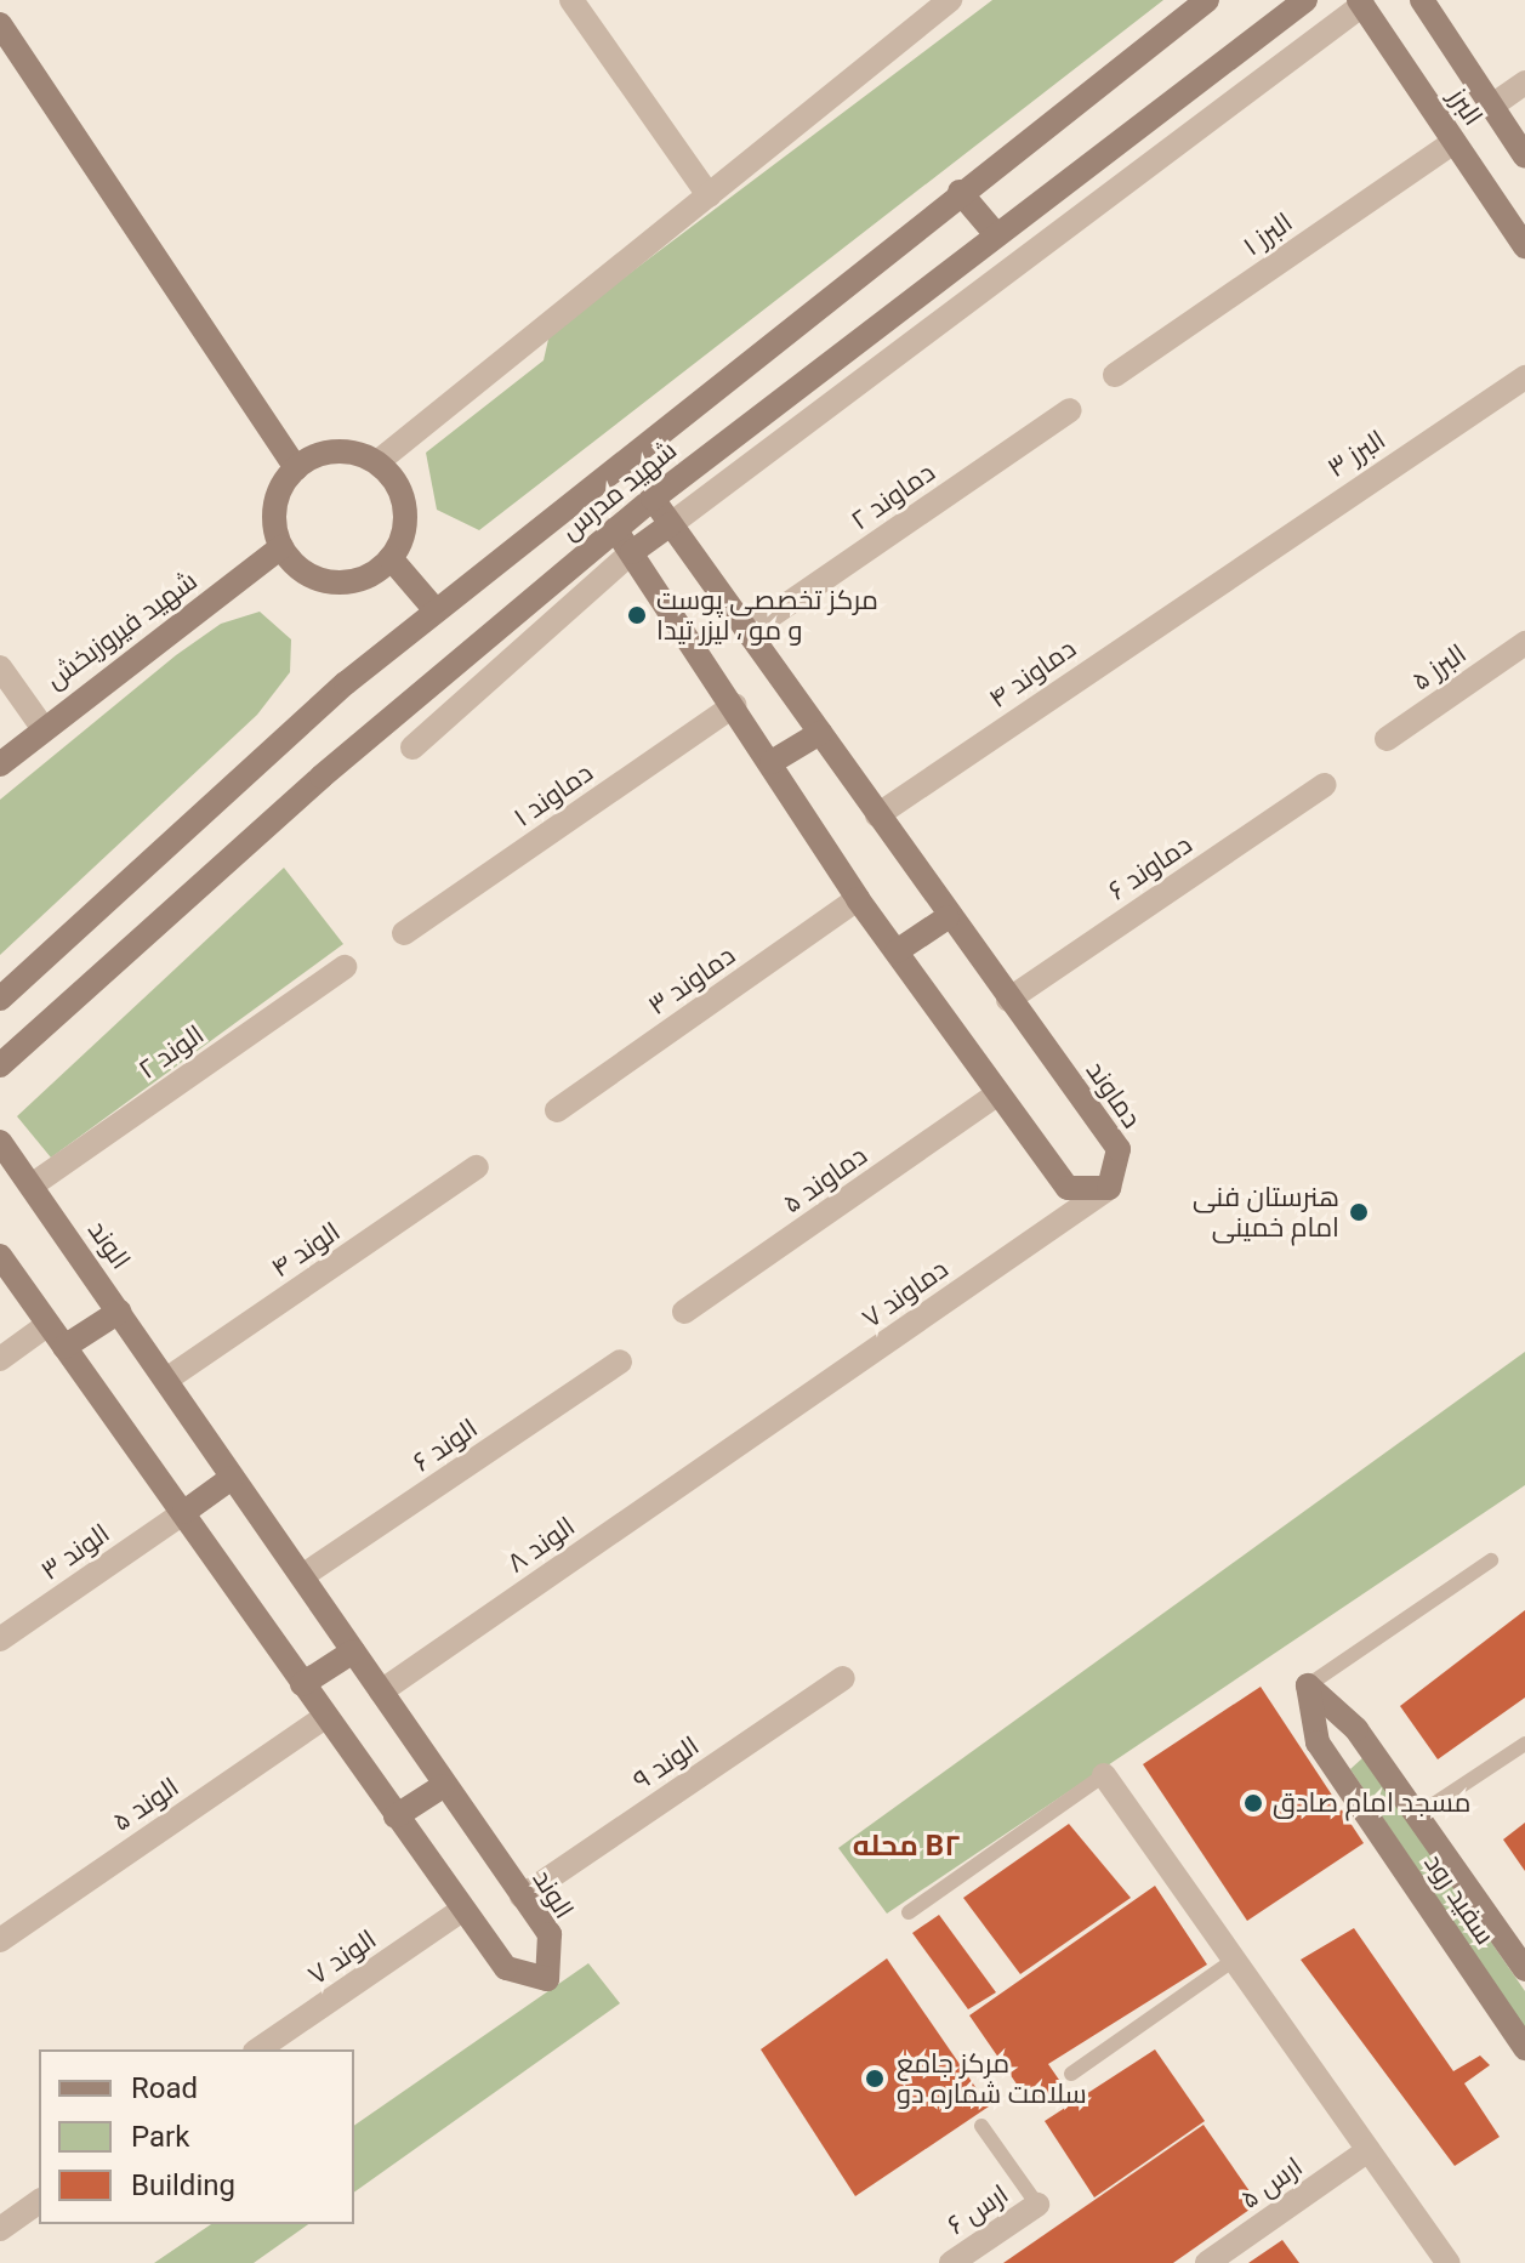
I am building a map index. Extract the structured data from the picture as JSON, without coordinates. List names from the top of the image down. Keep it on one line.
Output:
{"streets":{"street":["البرز","البرز ۱","البرز ۳","شهید مدرس","دماوند ۲","شهید فیروزبخش","البرز ۵","دماوند ۴","دماوند ۱","دماوند ۶","دماوند ۳","الوند ۲","دماوند","دماوند ۵","الوند","الوند ۴","دماوند ۷","الوند ۶","الوند ۸","الوند ۳","الوند ۹","الوند ۵","سفید رود","الوند ۷","ارس ۵","ارس ۶"]},"crossings":[["البرز","البرز ۱"],["البرز ۳","دماوند ۴"],["شهید مدرس","دماوند"],["دماوند ۲","دماوند"],["دماوند ۴","دماوند"],["دماوند ۶","دماوند"],["الوند ۲","الوند"],["دماوند","دماوند ۷"],["الوند","الوند ۴"],["الوند","الوند ۶"],["الوند","الوند ۸"],["الوند","الوند ۳"],["الوند","الوند ۹"],["الوند","الوند ۵"],["الوند","الوند ۷"],["دماوند ۷","الوند ۸"]],"districts":["محله B۲"],"places":["مرکز تخصصی پوست و مو ، لیزر تیدا","هنرستان فنی امام خمینی","مسجد امام صادق","مرکز جامع سلامت شماره دو"],"legend":["Road","Park","Building"]}
